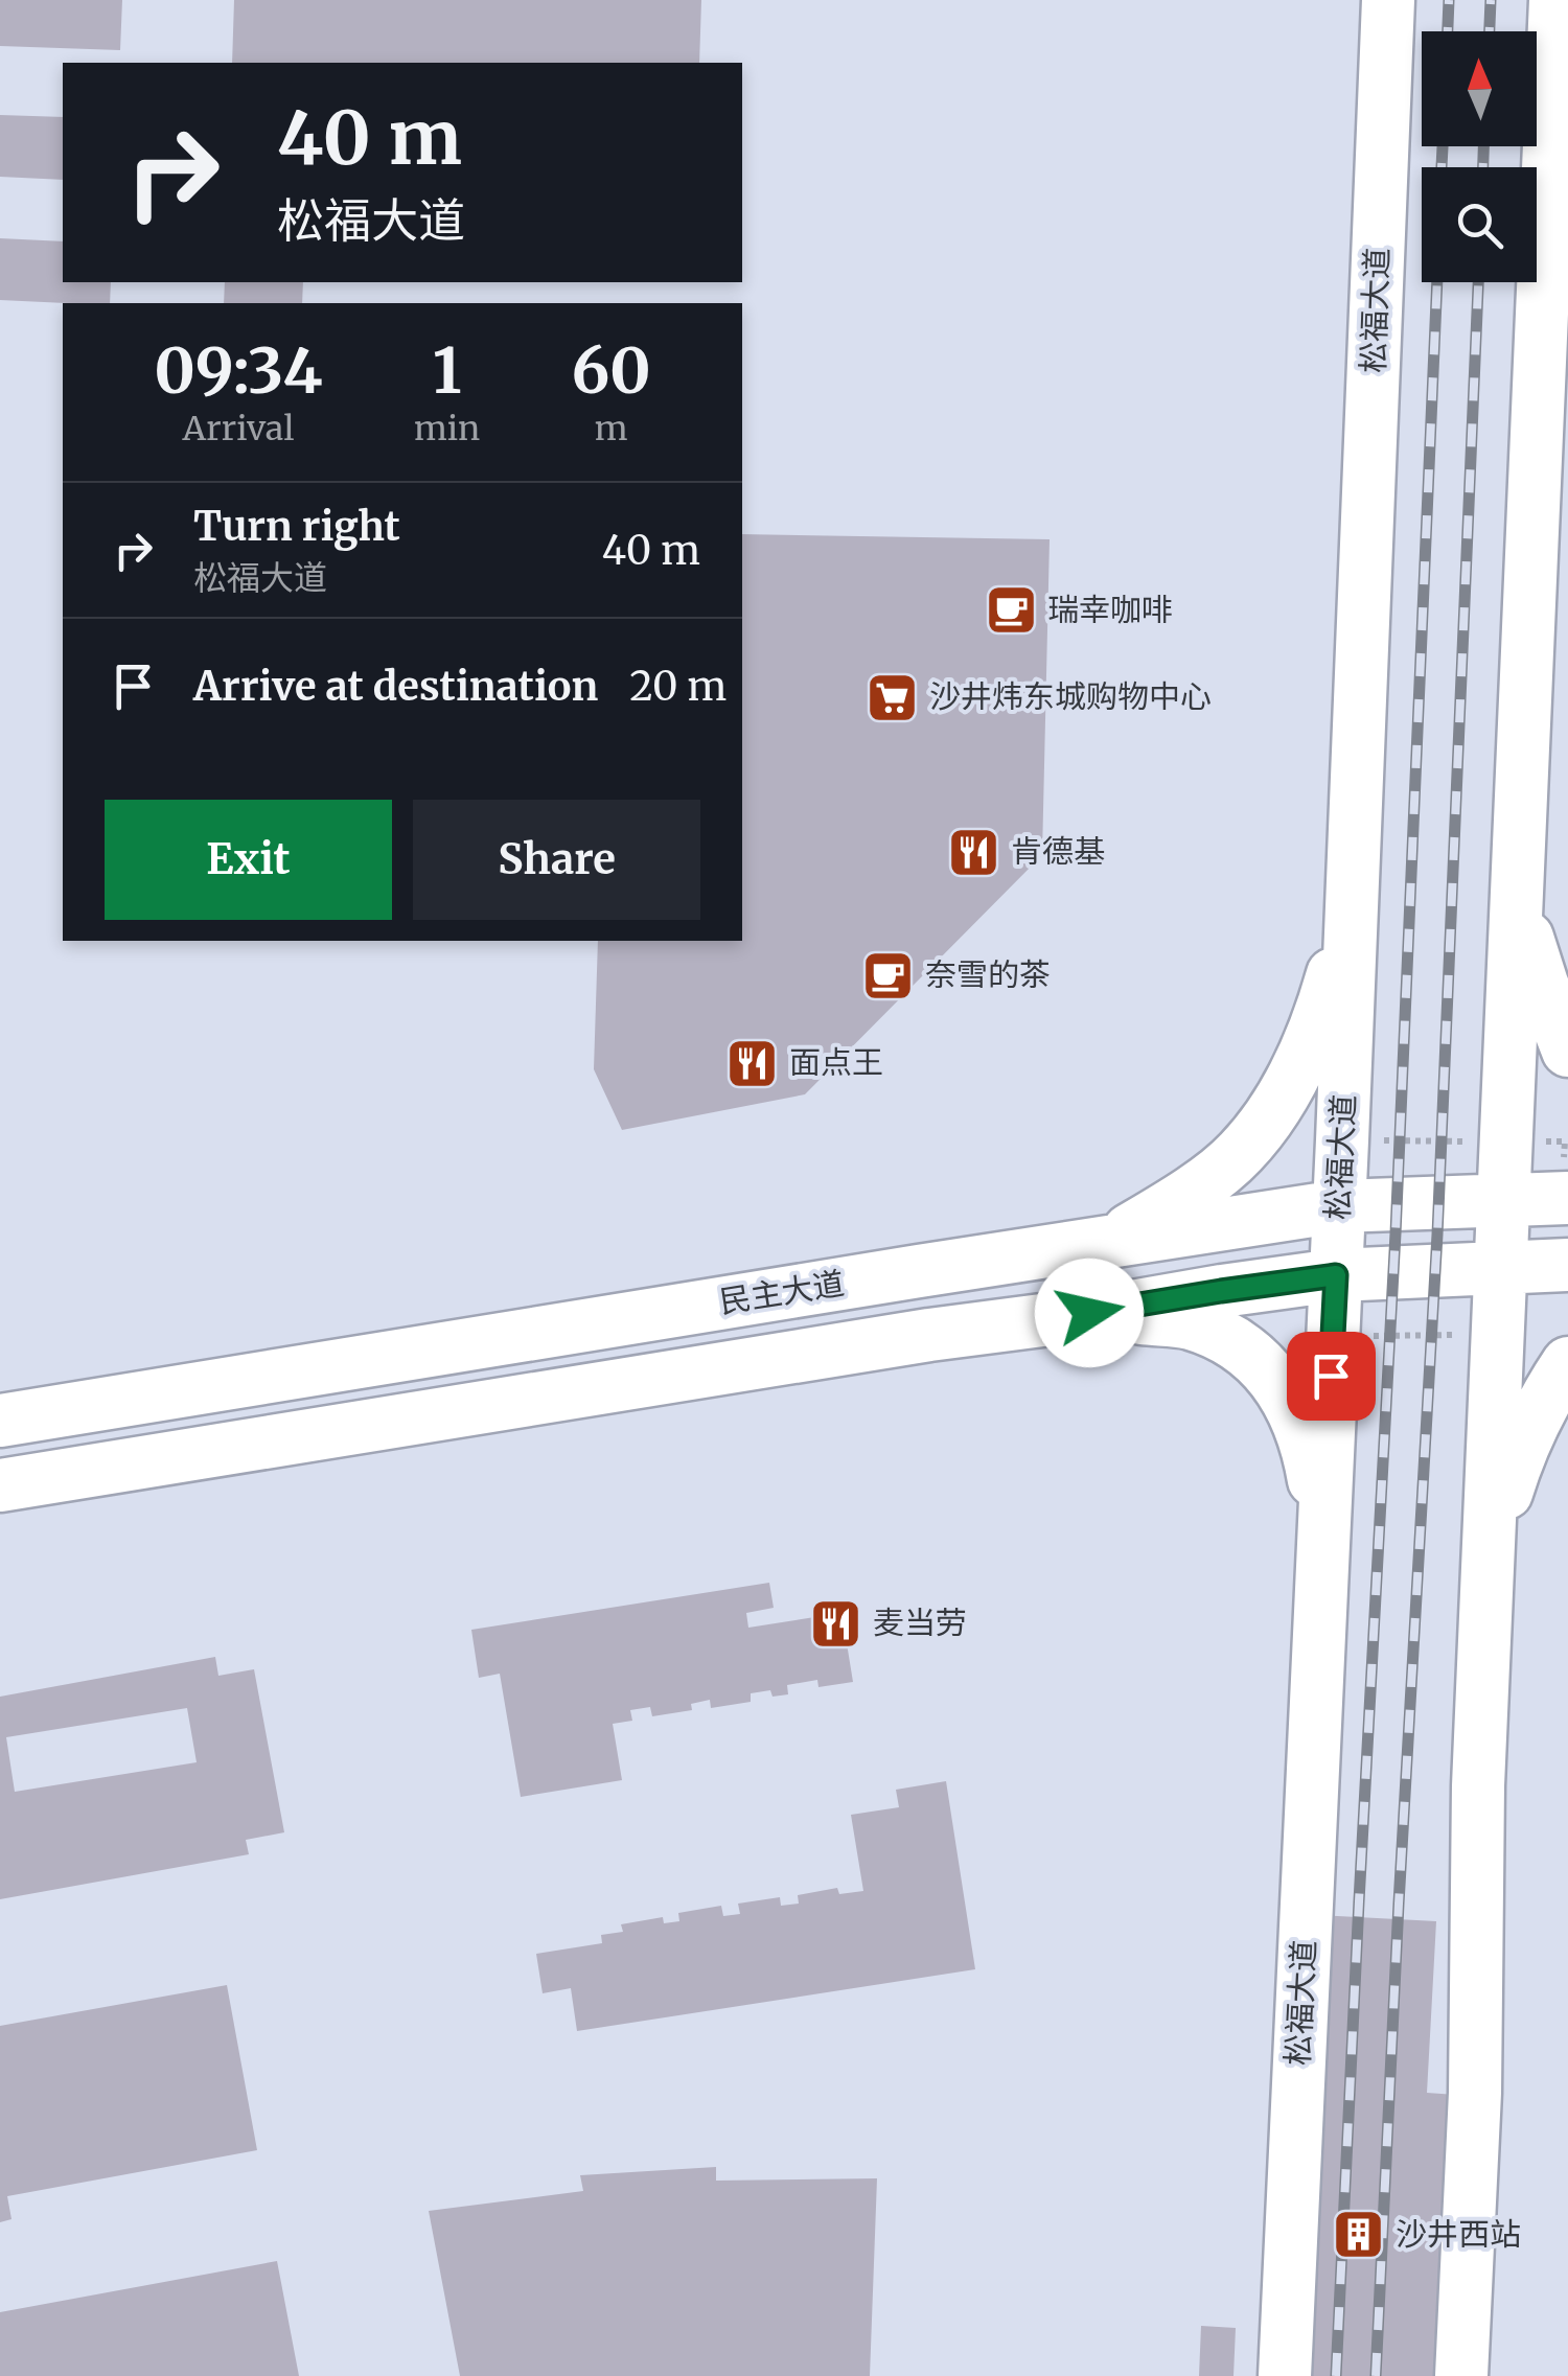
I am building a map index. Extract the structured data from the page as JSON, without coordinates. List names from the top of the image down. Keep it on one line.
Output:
{"streets":{"main road":["松福大道","民主大道"]},"crossings":[["松福大道","民主大道"]],"places":{"cafe":["瑞幸咖啡","奈雪的茶"],"supermarket":["沙井炜东城购物中心"],"restaurant":["肯德基","面点王","麦当劳"],"building":["沙井西站"]},"north":"top","page":{"turn":["40 m","松福大道"],"eta":["09:34","Arrival","1","min","60","m"],"list":[{"name":"Turn right","note":"松福大道","value":"40 m"},{"name":"Arrive at destination","value":"20 m"}],"buttons":["Exit","Share"]}}
